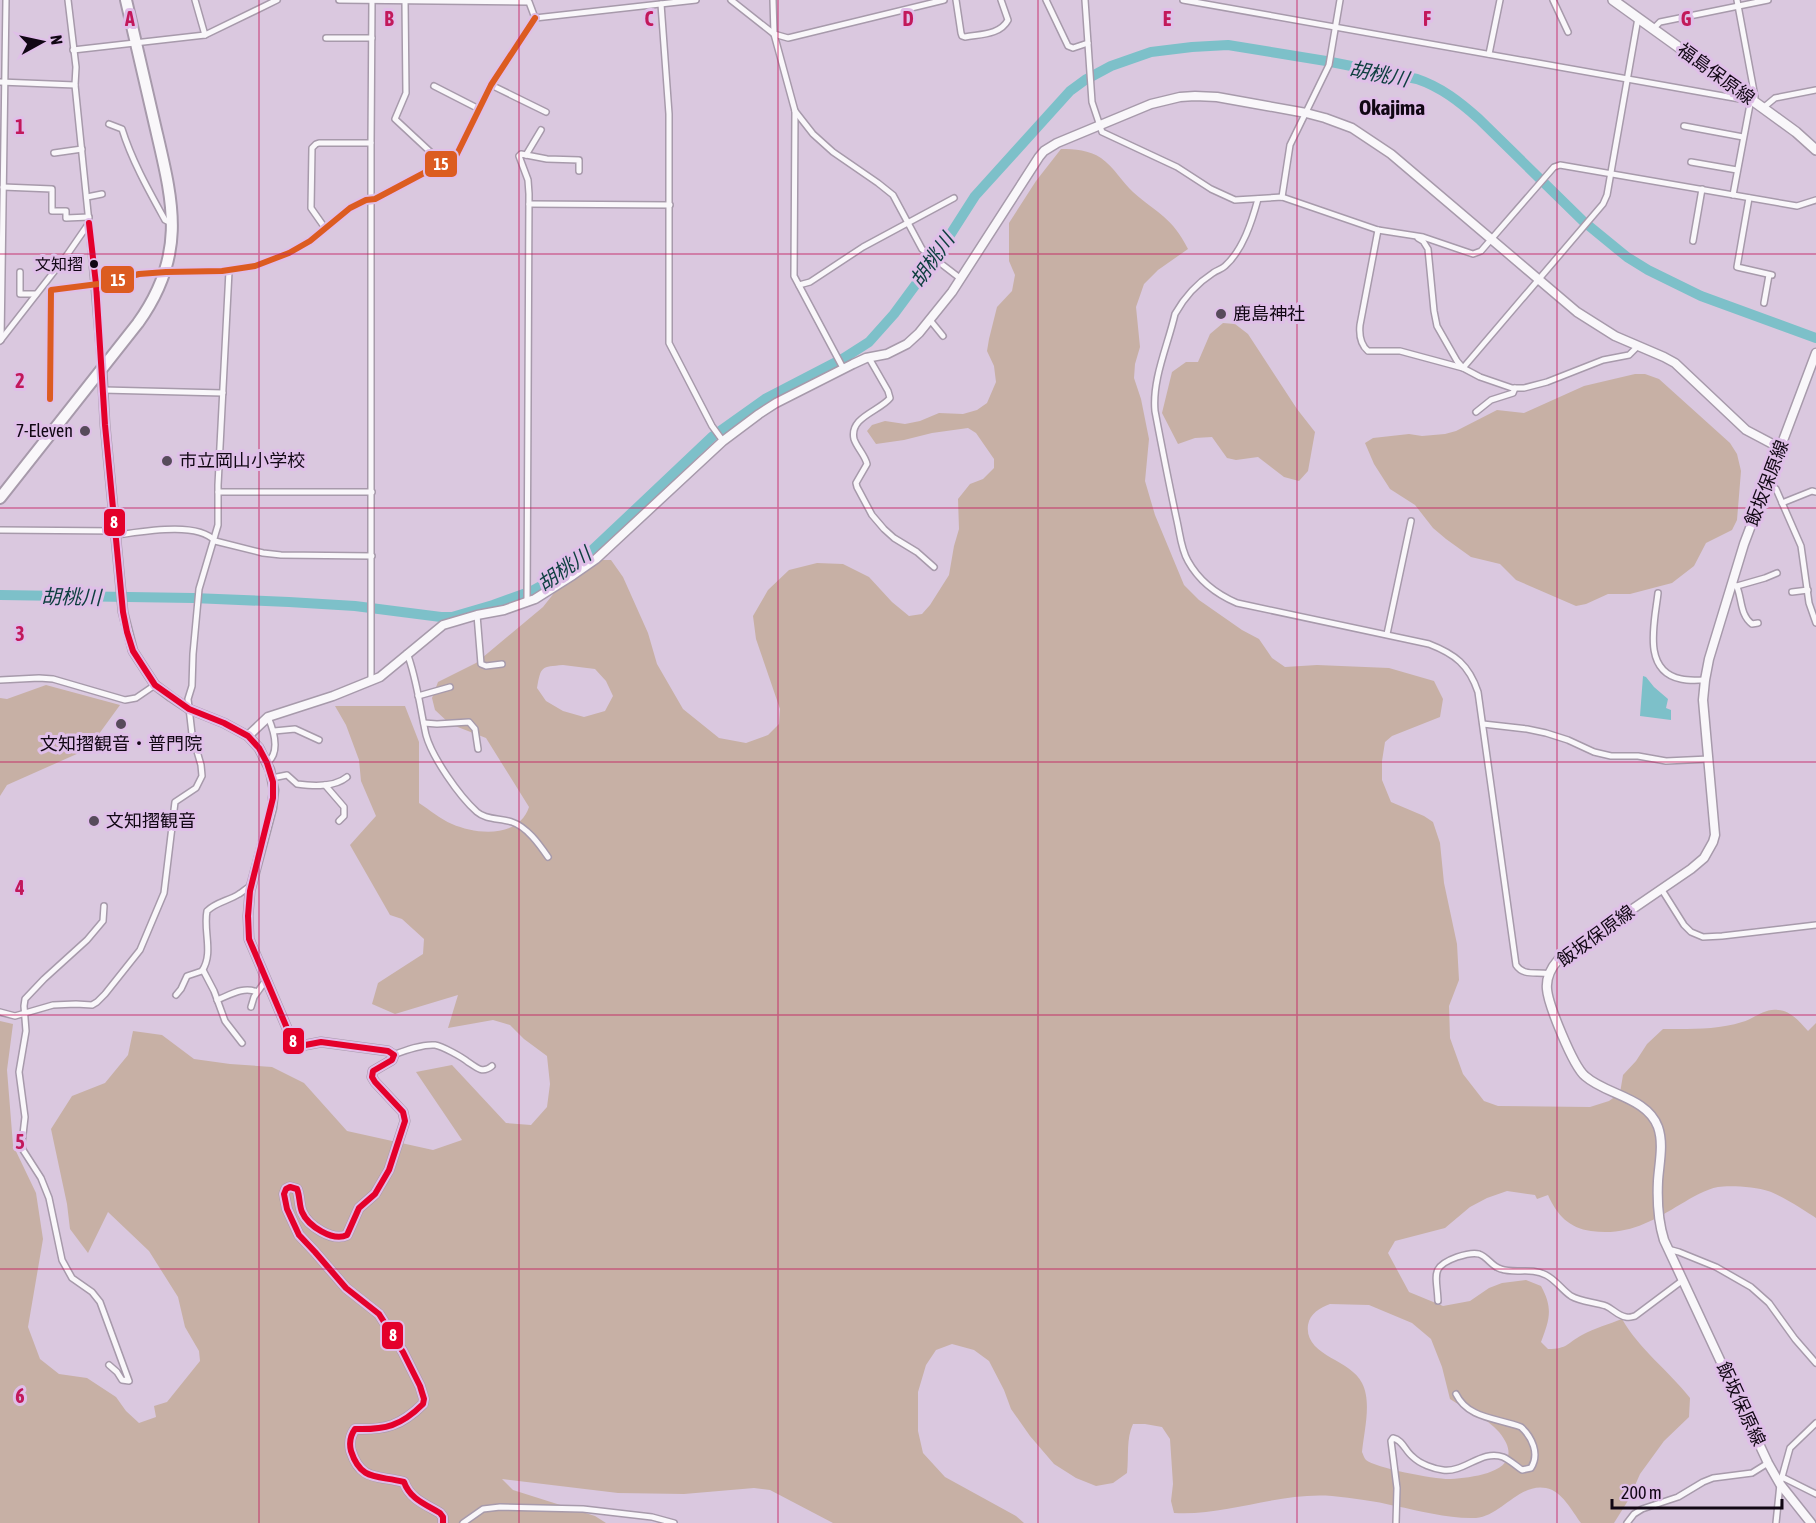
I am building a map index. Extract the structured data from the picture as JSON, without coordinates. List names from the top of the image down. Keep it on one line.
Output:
{"streets":{"main road":["福島保原線","飯坂保原線"]},"districts":["Okajima"],"water":["胡桃川"],"places":["文知摺","鹿島神社","7-Eleven","市立岡山小学校","文知摺観音・普門院","文知摺観音"],"lines":["transit line 15","transit line 8"],"scale_bar":"200 m","north":"right","grid":{"columns":["A","B","C","D","E","F","G"],"rows":["1","2","3","4","5","6"]}}
